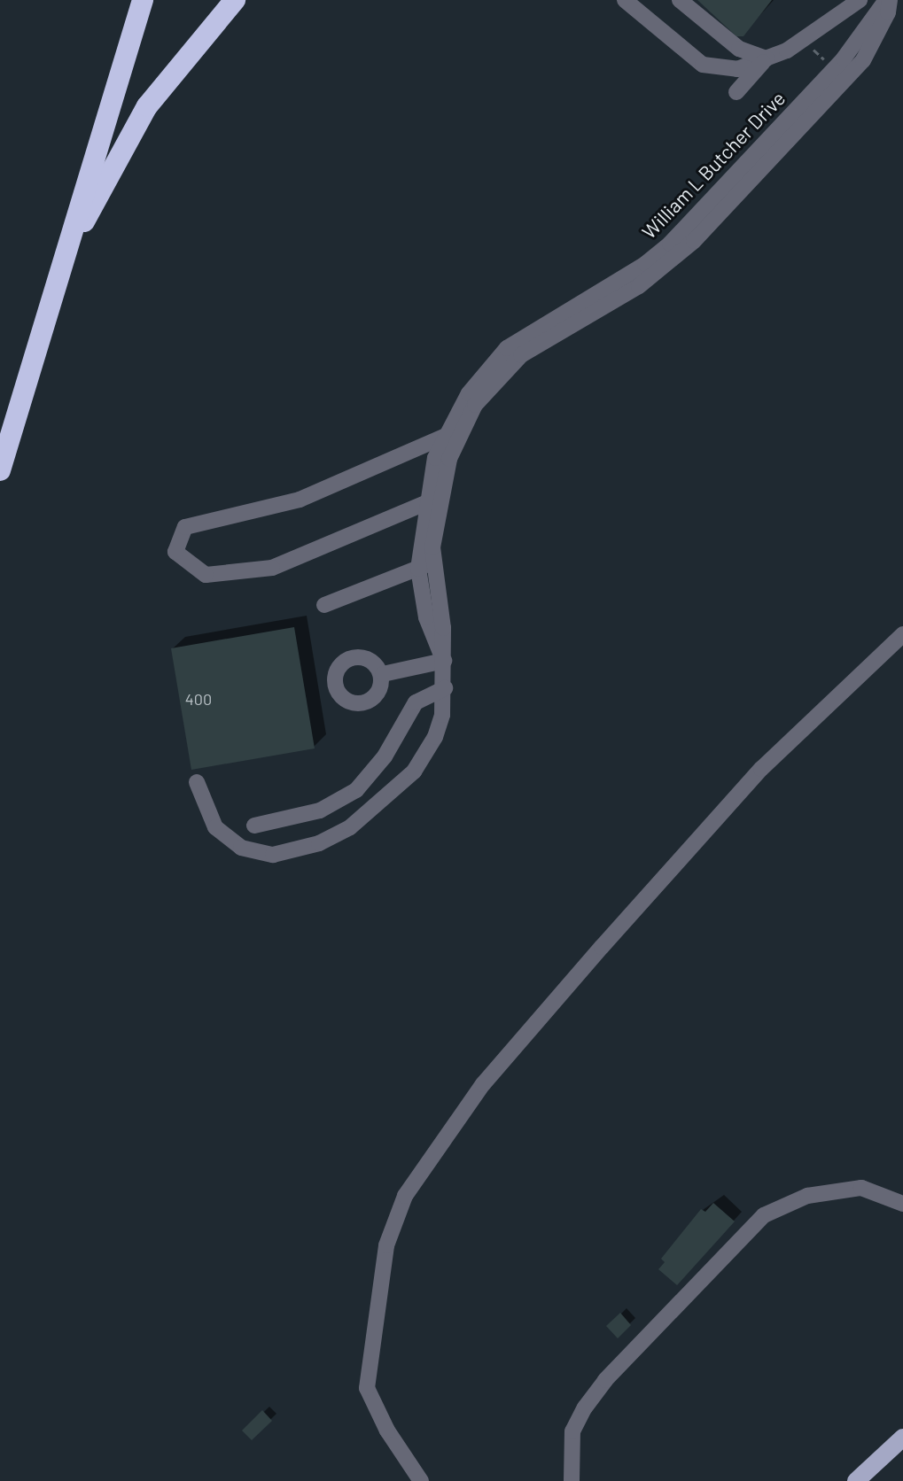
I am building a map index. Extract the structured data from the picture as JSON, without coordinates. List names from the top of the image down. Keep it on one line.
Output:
{"streets":{"street":["William L Butcher Drive"]},"house_numbers":["400"]}
